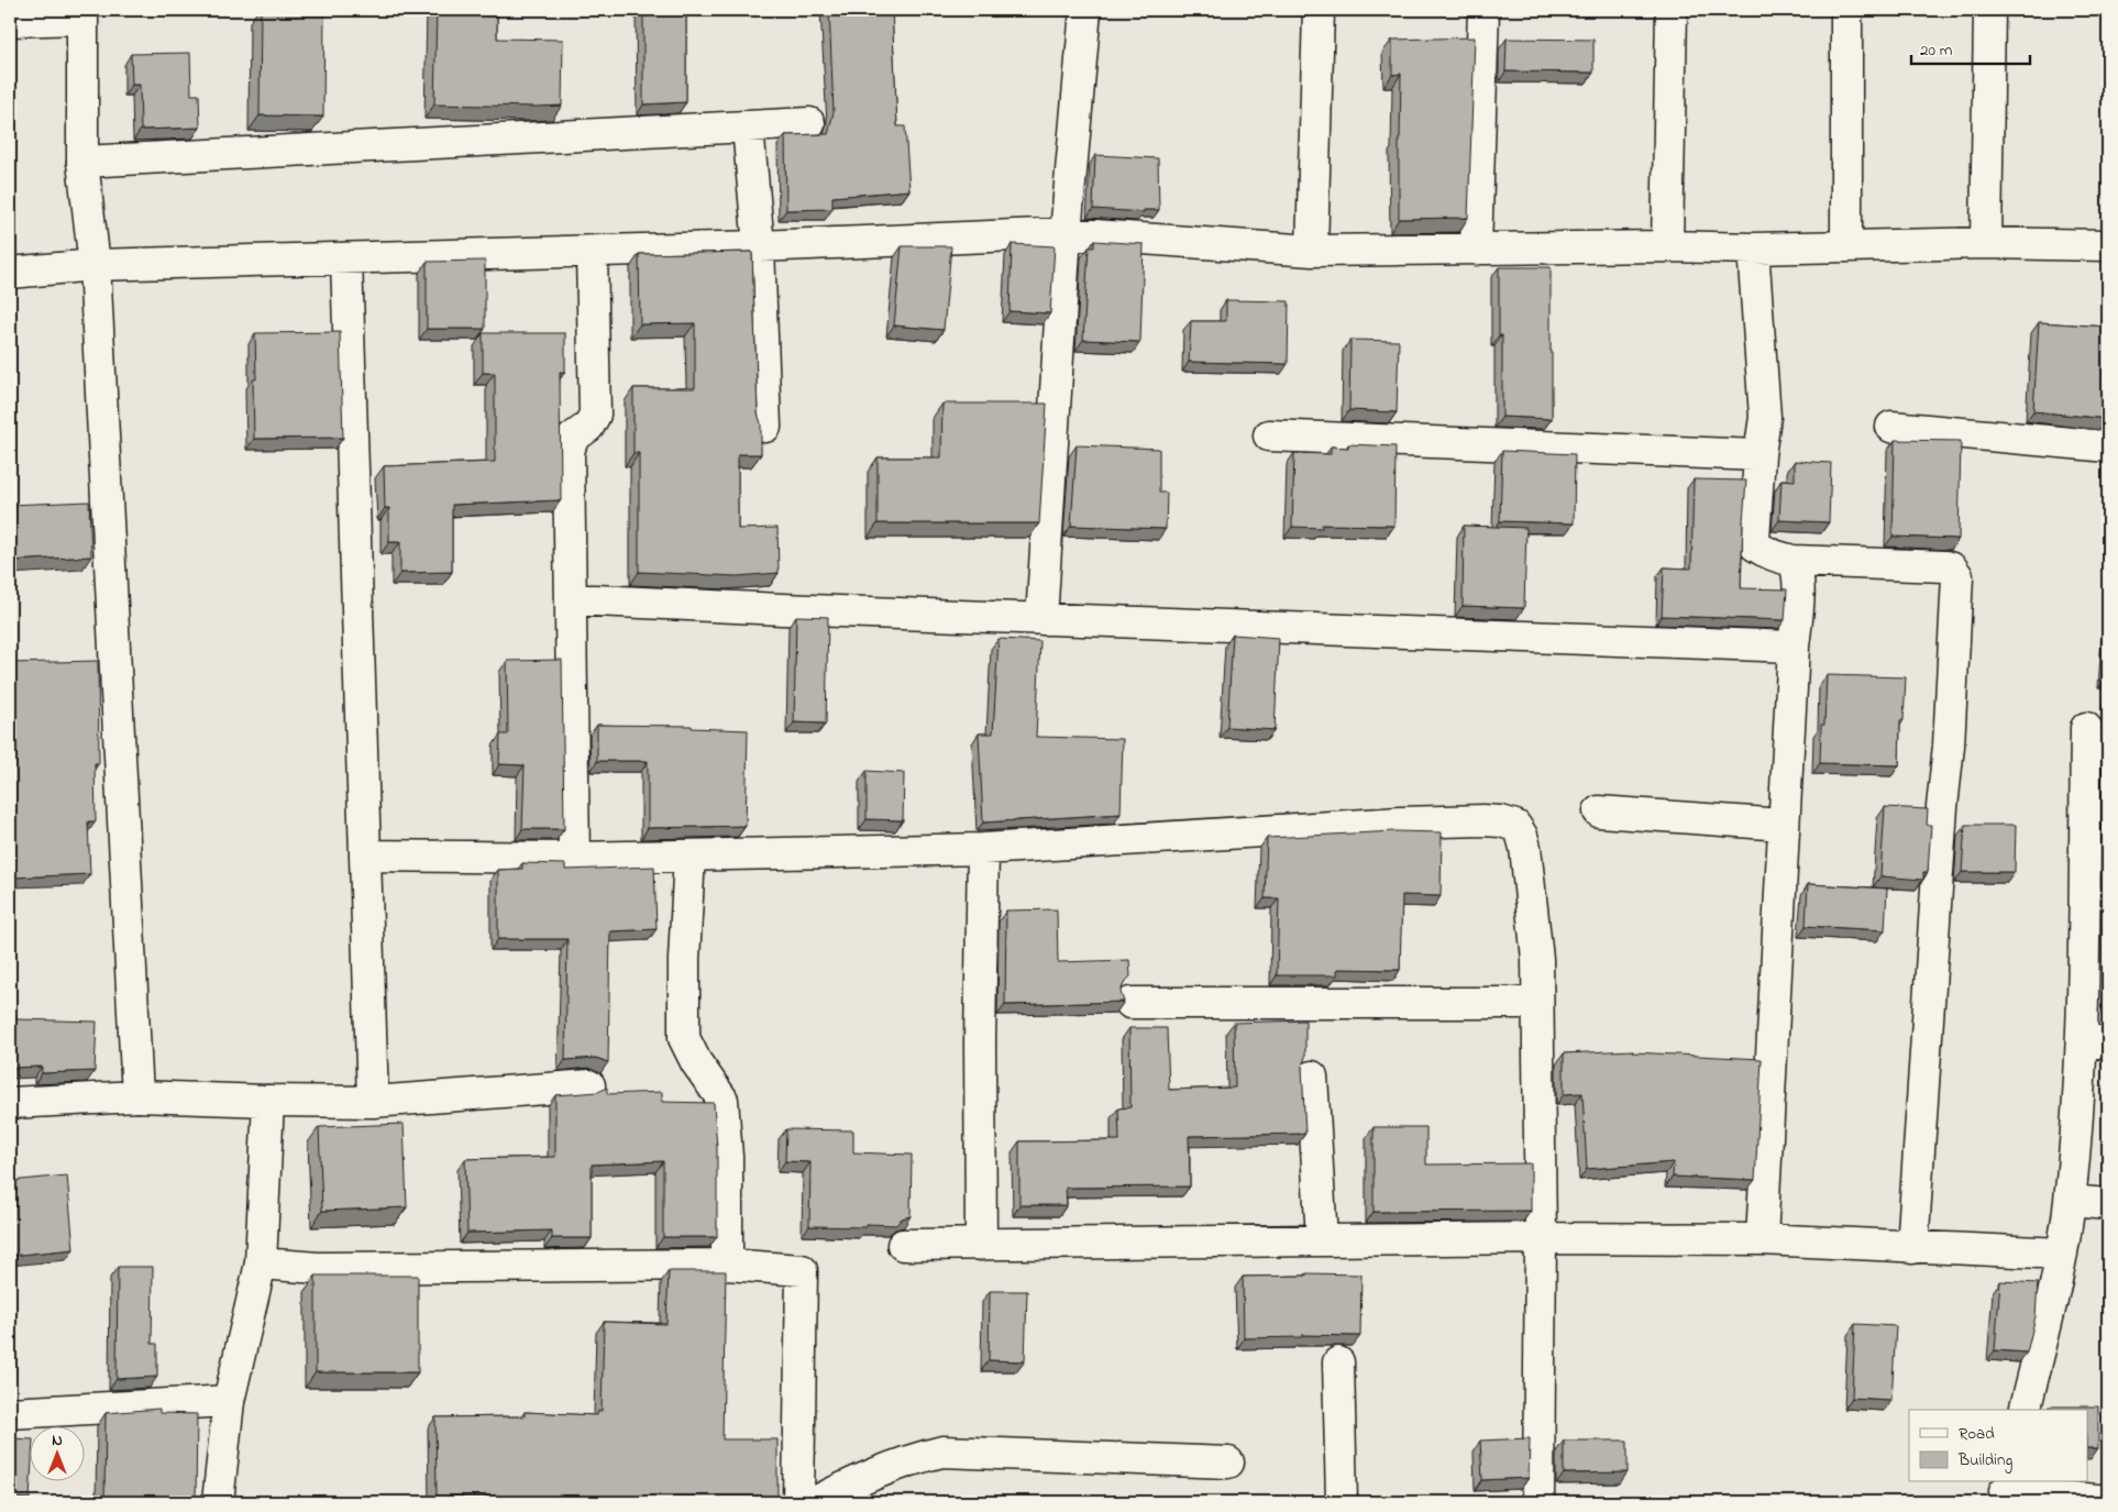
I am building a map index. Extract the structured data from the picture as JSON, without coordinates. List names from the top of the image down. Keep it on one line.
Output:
{"legend":["Road","Building"],"scale_bar":"20 m","north":"top"}
